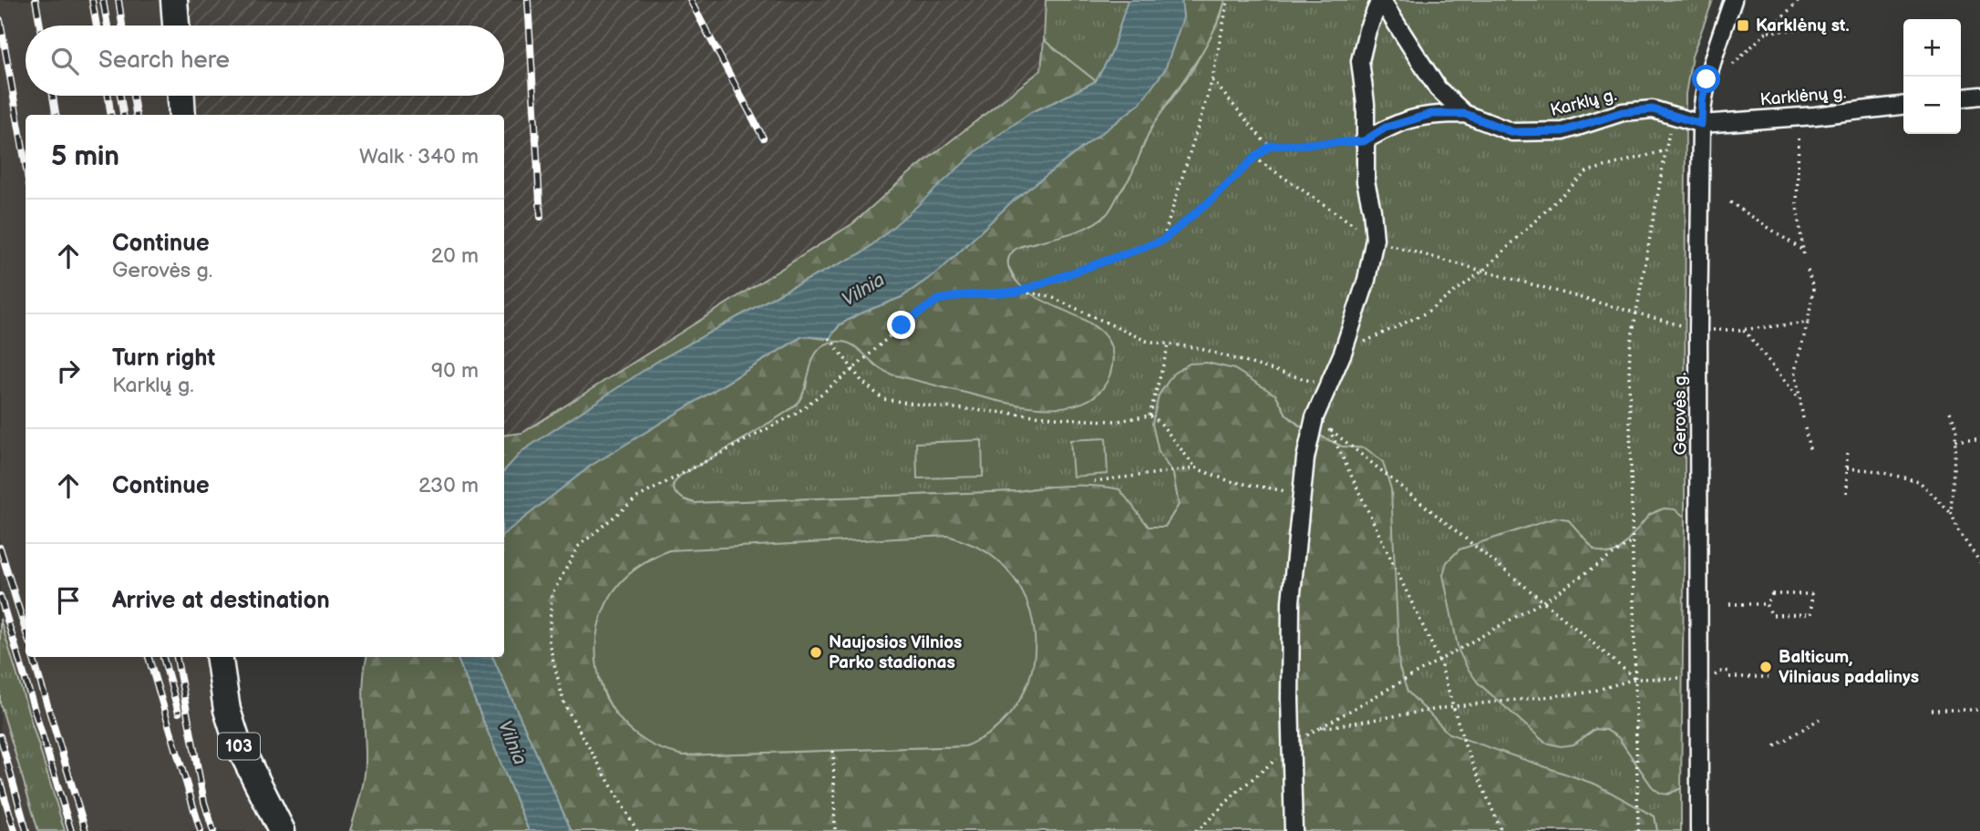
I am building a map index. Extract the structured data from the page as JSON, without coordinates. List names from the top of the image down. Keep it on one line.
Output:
{"streets":{"main road":["103"],"street":["Karklėnų g.","Karklų g.","Gerovės g."]},"crossings":[["Karklėnų g.","Karklų g."],["Karklėnų g.","Gerovės g."],["Karklų g.","Gerovės g."]],"water":["Vilnia"],"places":{"transit":["Karklėnų st."],"other":["Naujosios Vilnios Parko stadionas","Balticum, Vilniaus padalinys"]},"page":{"map_buttons":["+","−"],"search":"Search here","heading":["5 min","Walk · 340 m"],"list":[["Continue","Gerovės g.","20 m"],["Turn right","Karklų g.","90 m"],["Continue","230 m"],"Arrive at destination"]}}
